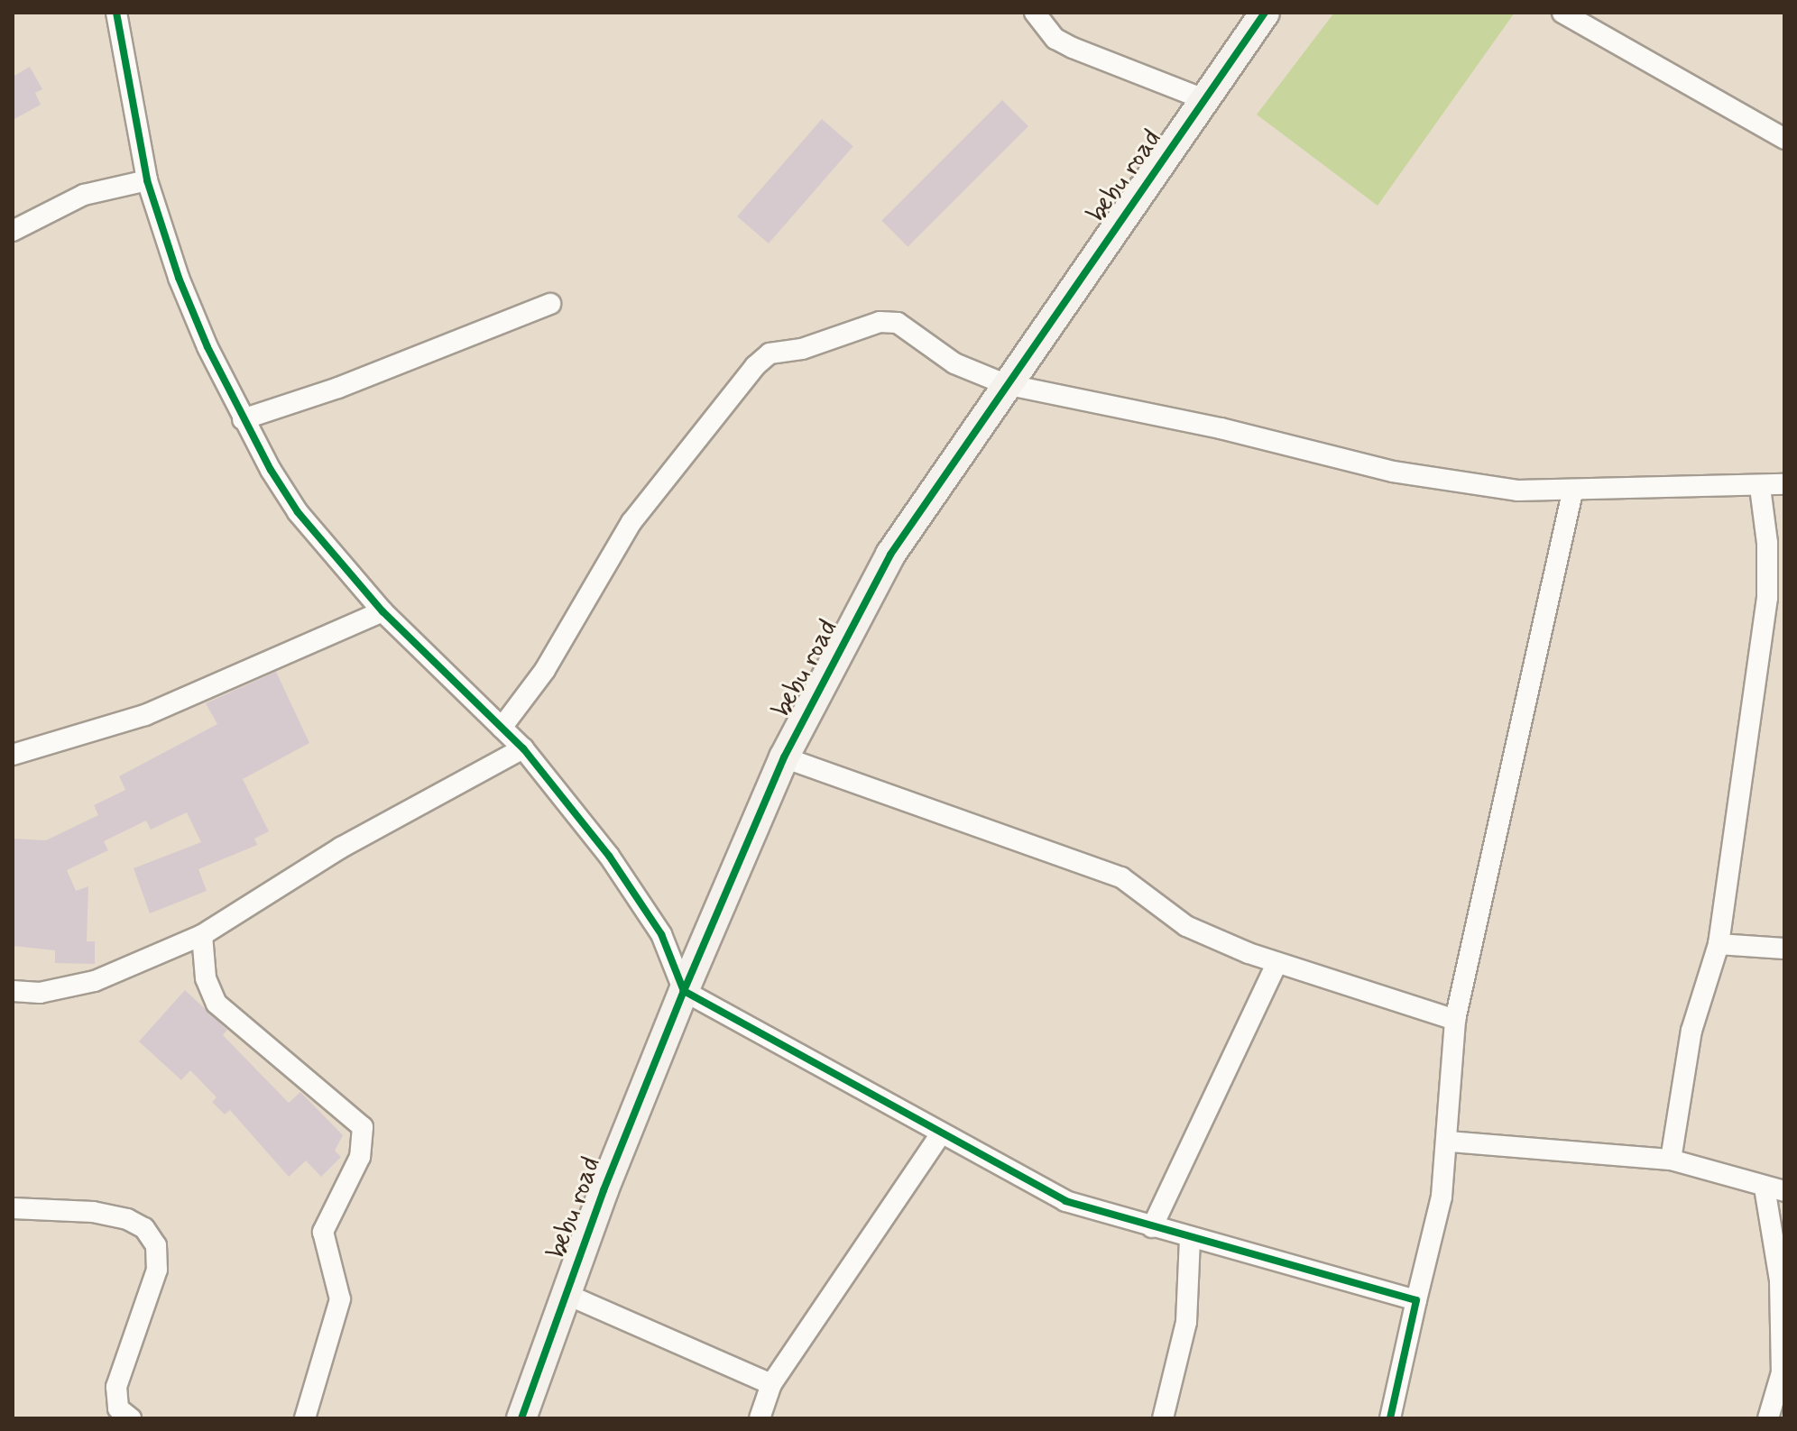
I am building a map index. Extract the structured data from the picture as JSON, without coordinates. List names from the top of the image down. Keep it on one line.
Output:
{"streets":{"street":["bebu road"]}}
